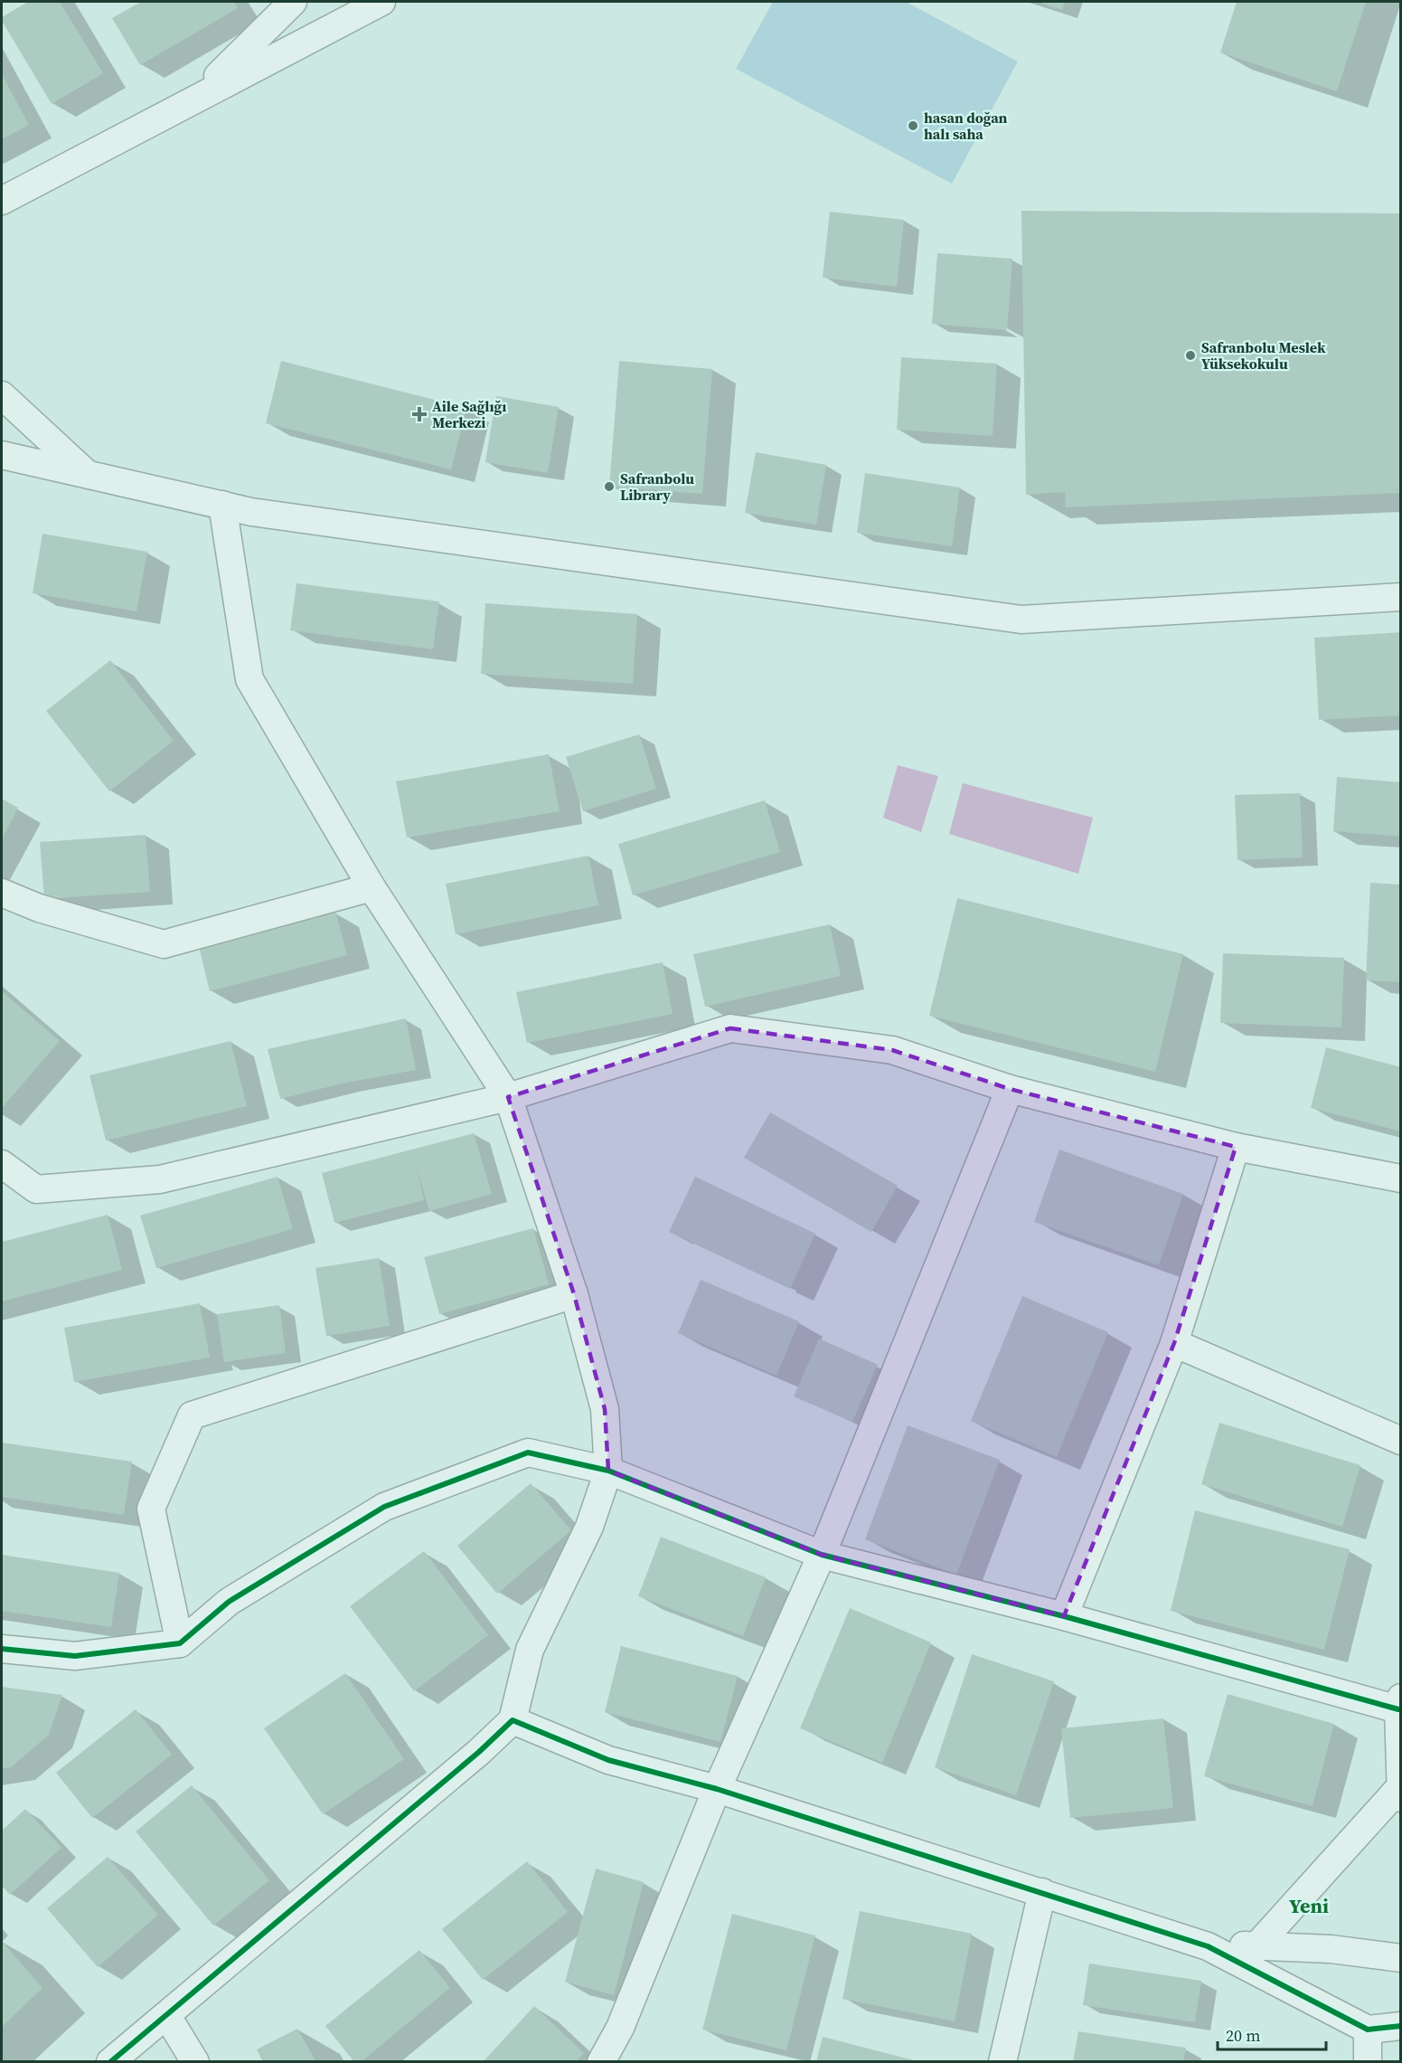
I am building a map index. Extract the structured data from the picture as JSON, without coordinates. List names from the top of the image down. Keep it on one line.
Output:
{"districts":["Yeni"],"places":{"other":["hasan doğan halı saha","Safranbolu Meslek Yüksekokulu","Safranbolu Library"],"health":["Aile Sağlığı Merkezi"]},"scale_bar":"20 m"}
